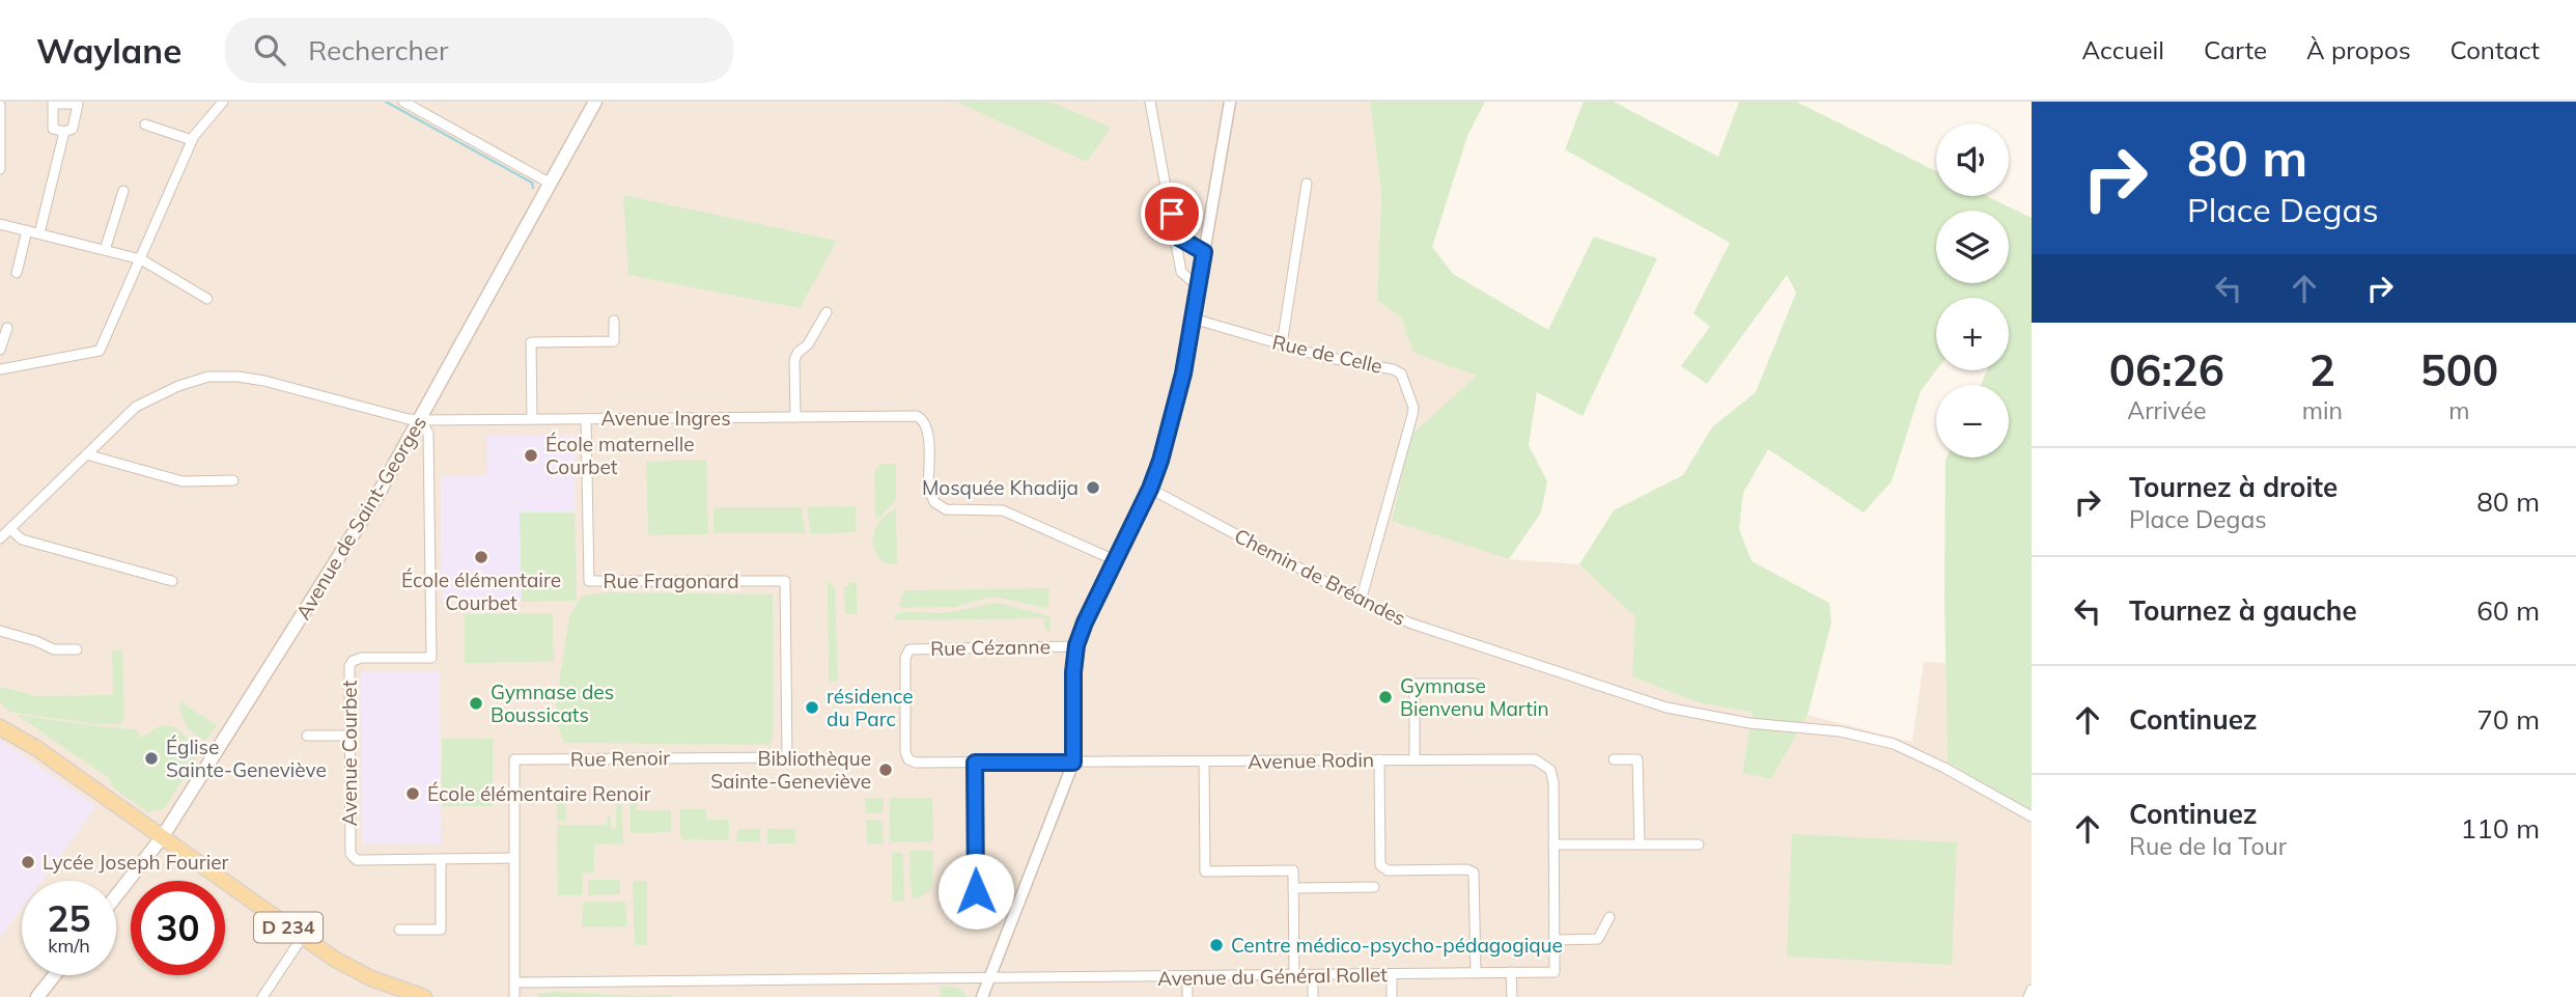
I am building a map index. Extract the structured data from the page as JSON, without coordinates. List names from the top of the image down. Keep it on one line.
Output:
{"streets":{"main road":["Avenue de Saint-Georges","D 234"],"street":["Rue de Celle","Avenue Ingres","Chemin de Bréandes","Rue Fragonard","Rue Cézanne","Avenue Courbet","Rue Renoir","Avenue Rodin","Avenue du Général Rollet"]},"crossings":[["Rue de Celle","Chemin de Bréandes"],["Avenue Ingres","Avenue de Saint-Georges"],["Avenue Ingres","Rue Fragonard"],["Avenue Ingres","Avenue Courbet"],["Avenue de Saint-Georges","Avenue Courbet"],["Avenue de Saint-Georges","D 234"],["Rue Fragonard","Rue Renoir"],["Rue Cézanne","Avenue Rodin"],["Avenue Courbet","Rue Renoir"],["Rue Renoir","Avenue du Général Rollet"]],"places":["École maternelle Courbet","Mosquée Khadija","École élémentaire Courbet","Gymnase Bienvenu Martin","Gymnase des Boussicats","résidence du Parc","Église Sainte-Geneviève","Bibliothèque Sainte-Geneviève","École élémentaire Renoir","Lycée Joseph Fourier","Centre médico-psycho-pédagogique"],"page":{"header":"Waylane","search":"Rechercher","nav":["Accueil","Carte","À propos","Contact"],"turn":["80 m","Place Degas"],"map_buttons":["+","−"],"eta":["06:26","Arrivée","2","min","500","m"],"list":[{"name":"Tournez à droite","note":"Place Degas","value":"80 m"},{"name":"Tournez à gauche","value":"60 m"},{"name":"Continuez","value":"70 m"},{"name":"Continuez","note":"Rue de la Tour","value":"110 m"}],"speed":"25 km/h","limit":"30"}}
